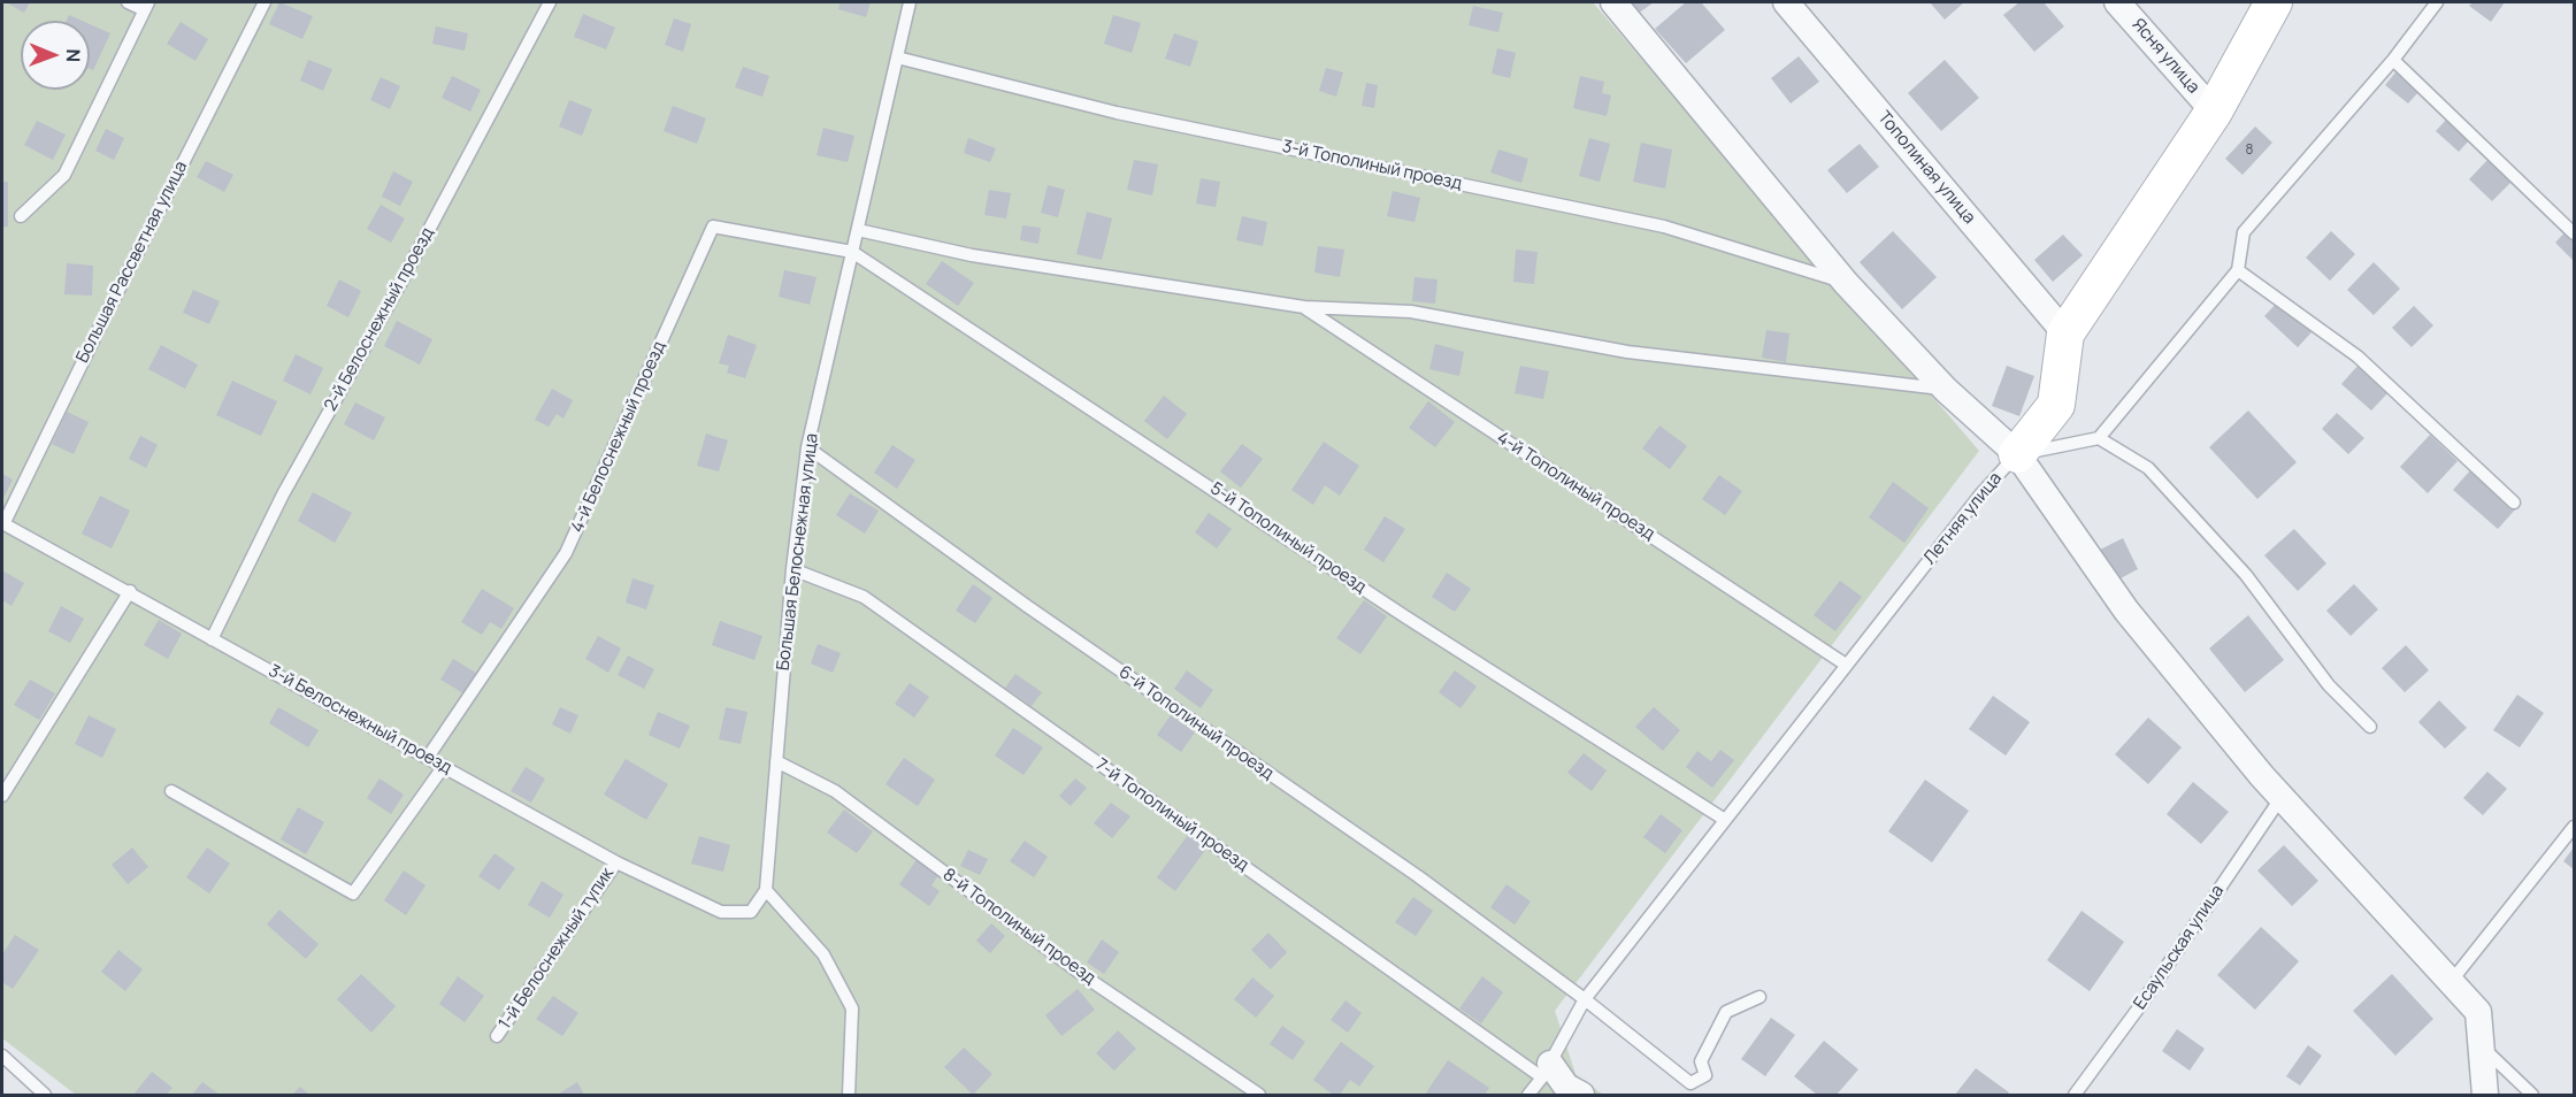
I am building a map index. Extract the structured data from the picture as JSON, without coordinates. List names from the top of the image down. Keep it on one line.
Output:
{"streets":{"street":["Ясня улица","Тополиная улица","Летняя улица"],"lane":["3-й Тополиный проезд","Большая Рассветная улица","2-й Белоснежный проезд","4-й Белоснежный проезд","4-й Тополиный проезд","5-й Тополиный проезд","Большая Белоснежная улица","3-й Белоснежный проезд","6-й Тополиный проезд","7-й Тополиный проезд","8-й Тополиный проезд","Есаульская улица","1-й Белоснежный тупик"]},"crossings":[["Ясня улица","Летняя улица"],["3-й Тополиный проезд","Большая Белоснежная улица"],["Тополиная улица","Летняя улица"],["Большая Рассветная улица","3-й Белоснежный проезд"],["2-й Белоснежный проезд","3-й Белоснежный проезд"],["4-й Белоснежный проезд","5-й Тополиный проезд"],["4-й Белоснежный проезд","Большая Белоснежная улица"],["4-й Белоснежный проезд","3-й Белоснежный проезд"],["4-й Тополиный проезд","Летняя улица"],["Летняя улица","5-й Тополиный проезд"],["Летняя улица","6-й Тополиный проезд"],["Летняя улица","7-й Тополиный проезд"],["5-й Тополиный проезд","Большая Белоснежная улица"],["Большая Белоснежная улица","3-й Белоснежный проезд"],["Большая Белоснежная улица","6-й Тополиный проезд"],["Большая Белоснежная улица","7-й Тополиный проезд"],["Большая Белоснежная улица","8-й Тополиный проезд"],["3-й Белоснежный проезд","1-й Белоснежный тупик"]],"house_numbers":["8"],"north":"right"}
